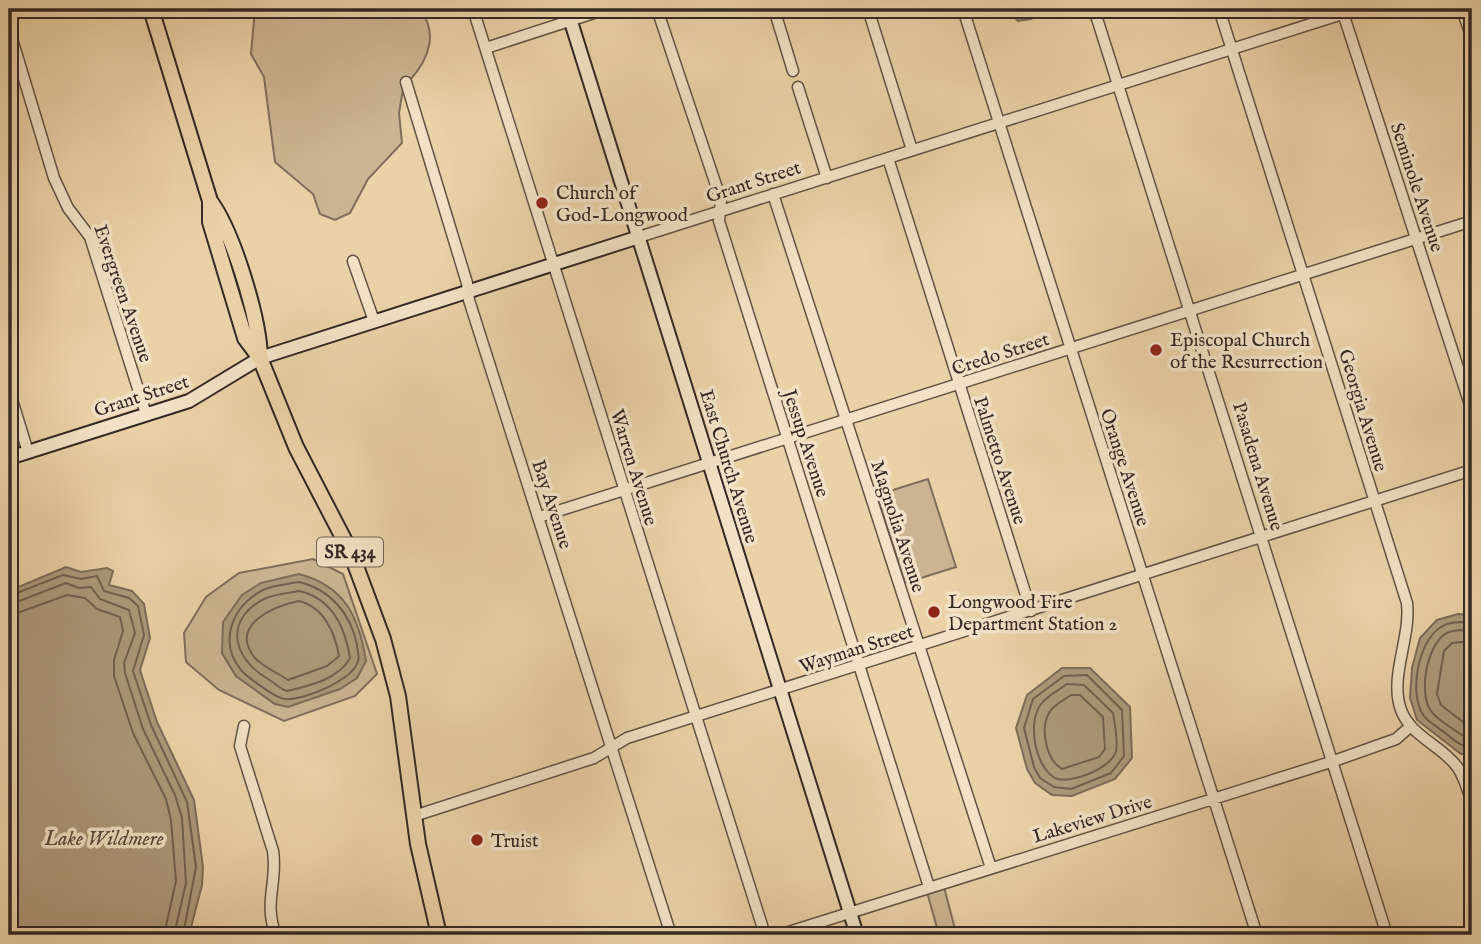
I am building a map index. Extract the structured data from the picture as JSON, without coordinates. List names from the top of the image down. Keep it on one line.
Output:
{"streets":{"main road":["SR 434"],"street":["Grant Street","Seminole Avenue","Evergreen Avenue","Credo Street","Georgia Avenue","Jessup Avenue","Palmetto Avenue","East Church Avenue","Pasadena Avenue","Warren Avenue","Orange Avenue","Bay Avenue","Magnolia Avenue","Wayman Street","Lakeview Drive"]},"crossings":[["Grant Street","Seminole Avenue"],["Grant Street","Evergreen Avenue"],["Grant Street","Georgia Avenue"],["Grant Street","Jessup Avenue"],["Grant Street","Palmetto Avenue"],["Grant Street","East Church Avenue"],["Grant Street","Pasadena Avenue"],["Grant Street","Warren Avenue"],["Grant Street","Orange Avenue"],["Grant Street","Bay Avenue"],["Grant Street","Magnolia Avenue"],["Grant Street","SR 434"],["Seminole Avenue","Credo Street"],["Credo Street","Georgia Avenue"],["Credo Street","Jessup Avenue"],["Credo Street","Palmetto Avenue"],["Credo Street","East Church Avenue"],["Credo Street","Pasadena Avenue"],["Credo Street","Warren Avenue"],["Credo Street","Orange Avenue"],["Credo Street","Bay Avenue"],["Credo Street","Magnolia Avenue"],["Georgia Avenue","Wayman Street"],["Georgia Avenue","Lakeview Drive"],["Jessup Avenue","Wayman Street"],["Jessup Avenue","Lakeview Drive"],["Palmetto Avenue","Wayman Street"],["East Church Avenue","Wayman Street"],["East Church Avenue","Lakeview Drive"],["Pasadena Avenue","Wayman Street"],["Pasadena Avenue","Lakeview Drive"],["Warren Avenue","Wayman Street"],["Orange Avenue","Wayman Street"],["Orange Avenue","Lakeview Drive"],["Bay Avenue","Wayman Street"],["Magnolia Avenue","Wayman Street"],["Magnolia Avenue","Lakeview Drive"],["SR 434","Wayman Street"]],"water":["Lake Wildmere"],"places":["Church of God-Longwood","Episcopal Church of the Resurrection","Longwood Fire Department Station 2","Truist"]}
